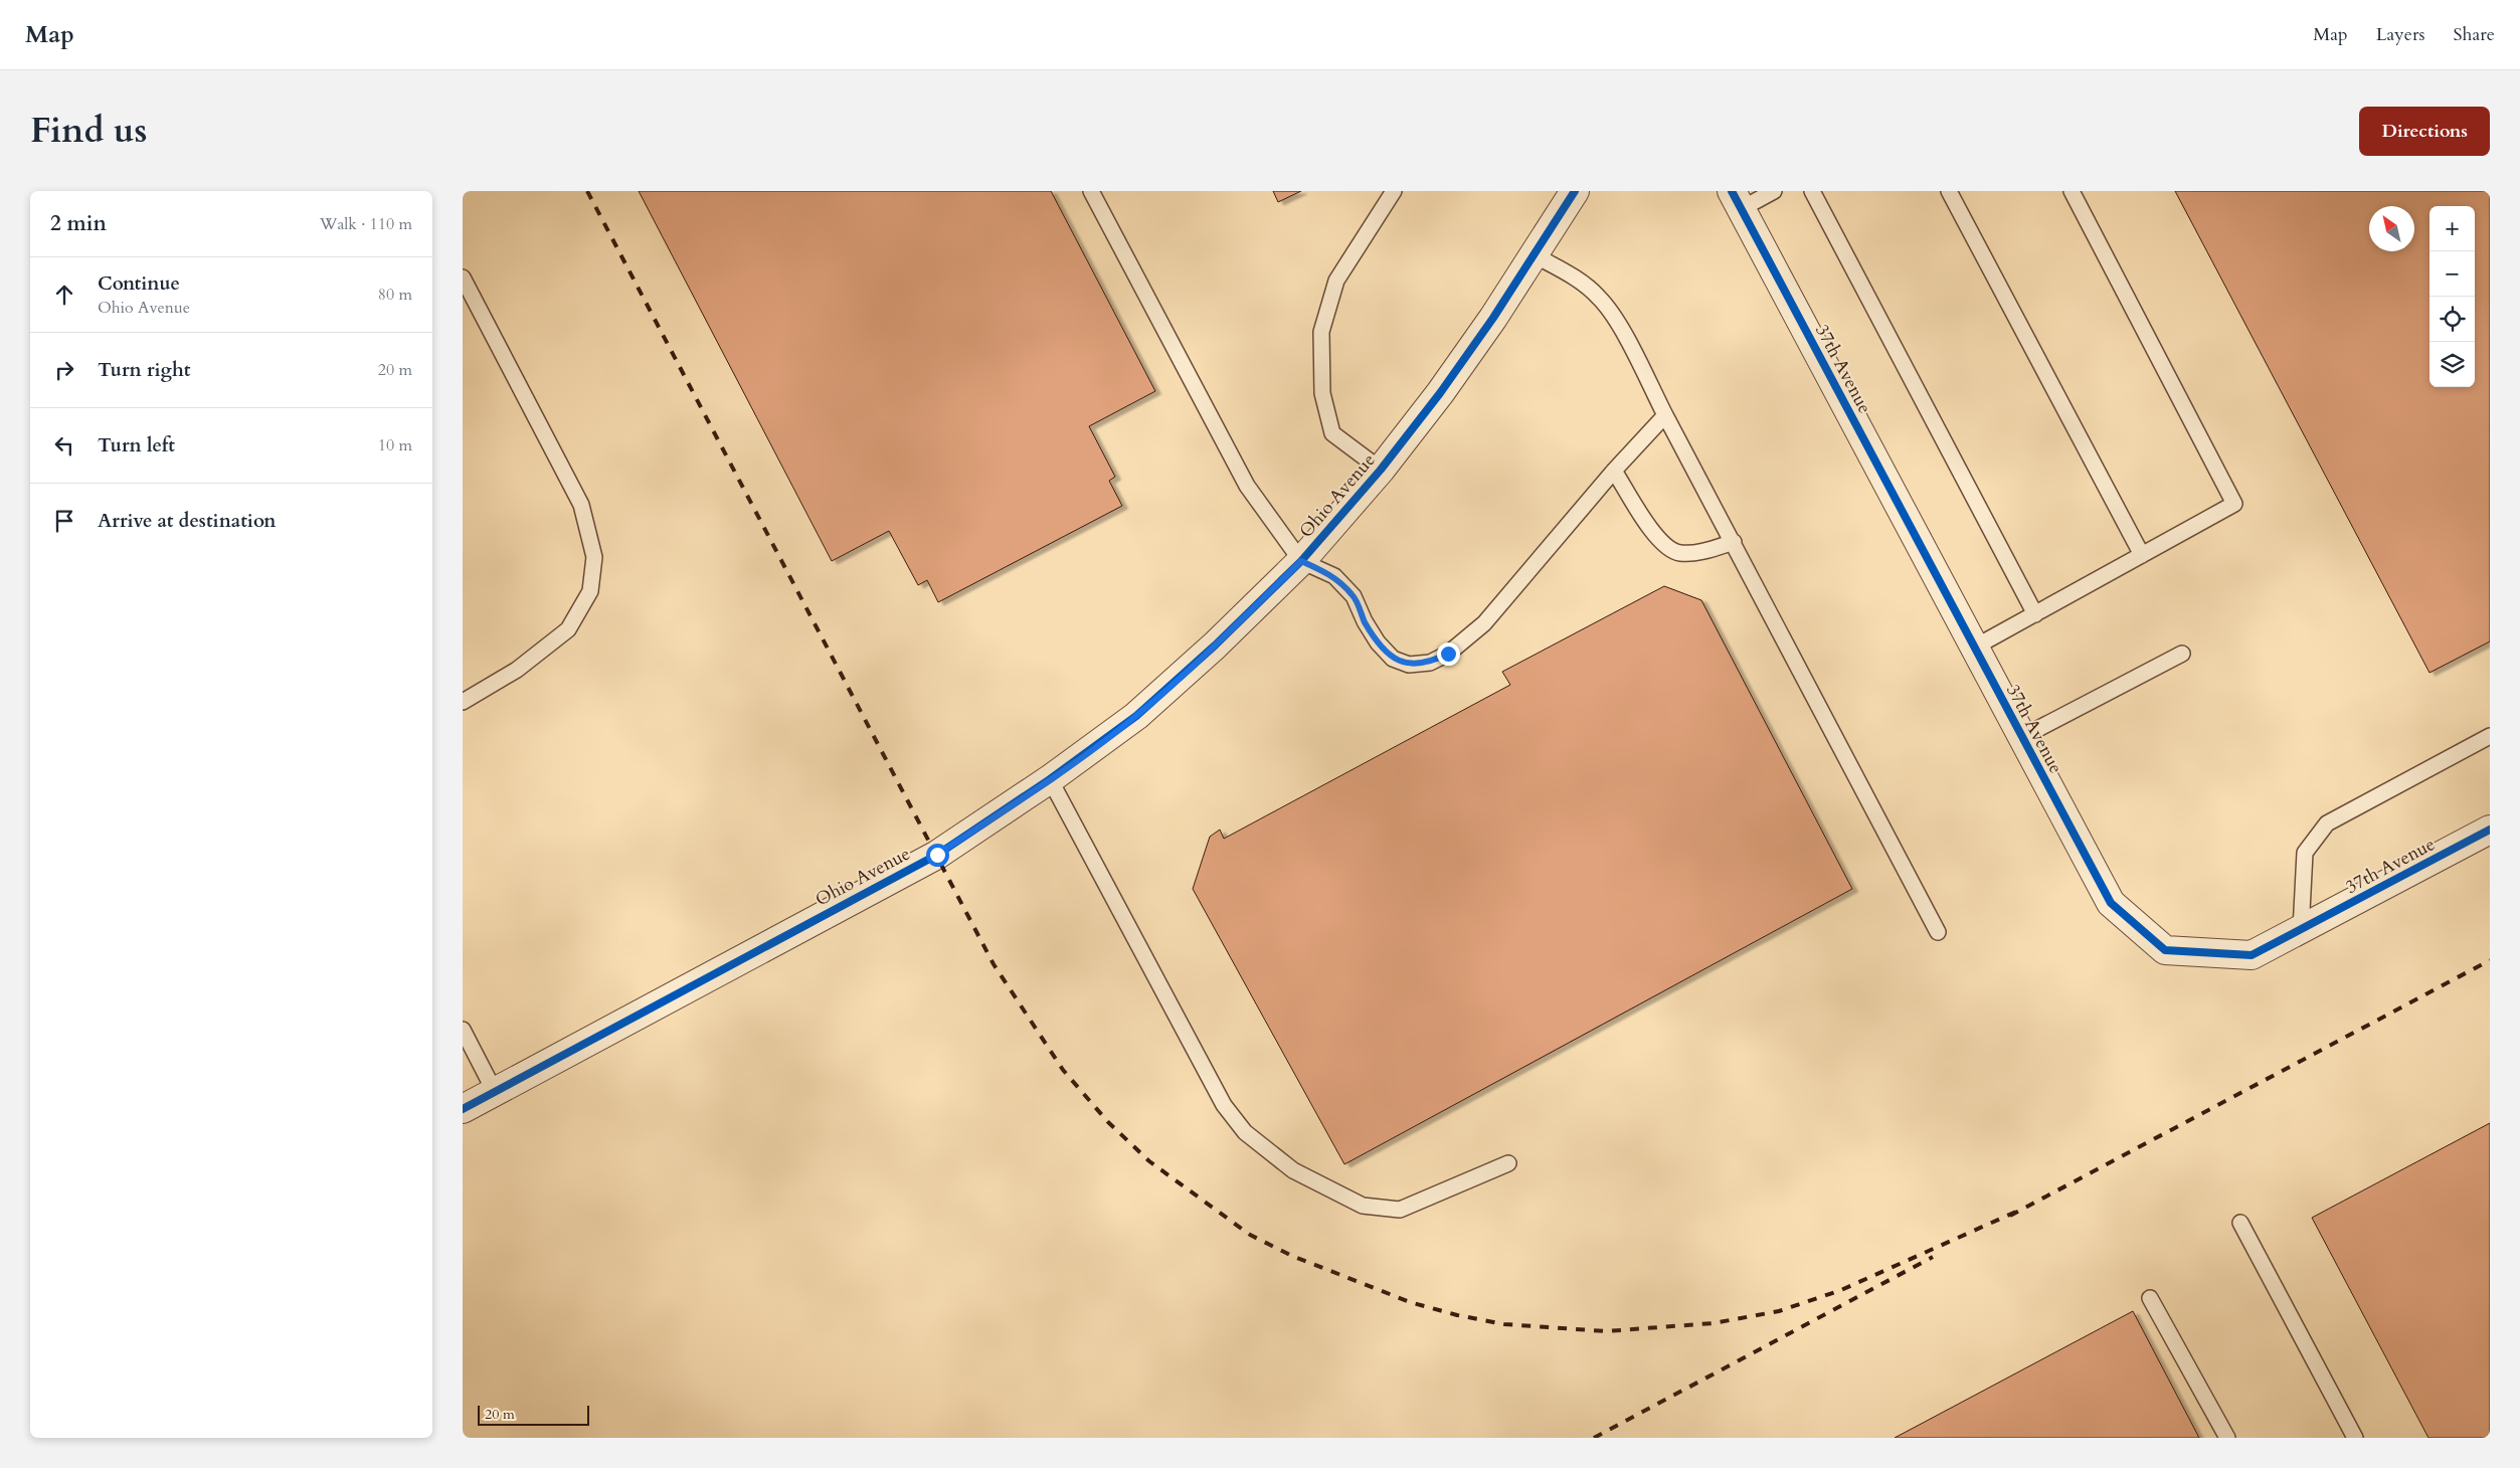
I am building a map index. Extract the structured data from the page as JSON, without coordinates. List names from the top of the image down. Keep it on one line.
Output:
{"streets":{"street":["37th Avenue","Ohio Avenue"]},"scale_bar":"20 m","north":"top left","page":{"header":"Map","nav":["Map","Layers","Share"],"title":"Find us","buttons":"Directions","heading":["2 min","Walk · 110 m"],"map_buttons":["+","−"],"list":[["Continue","Ohio Avenue","80 m"],["Turn right","20 m"],["Turn left","10 m"],"Arrive at destination"],"scale":"20 m"}}
